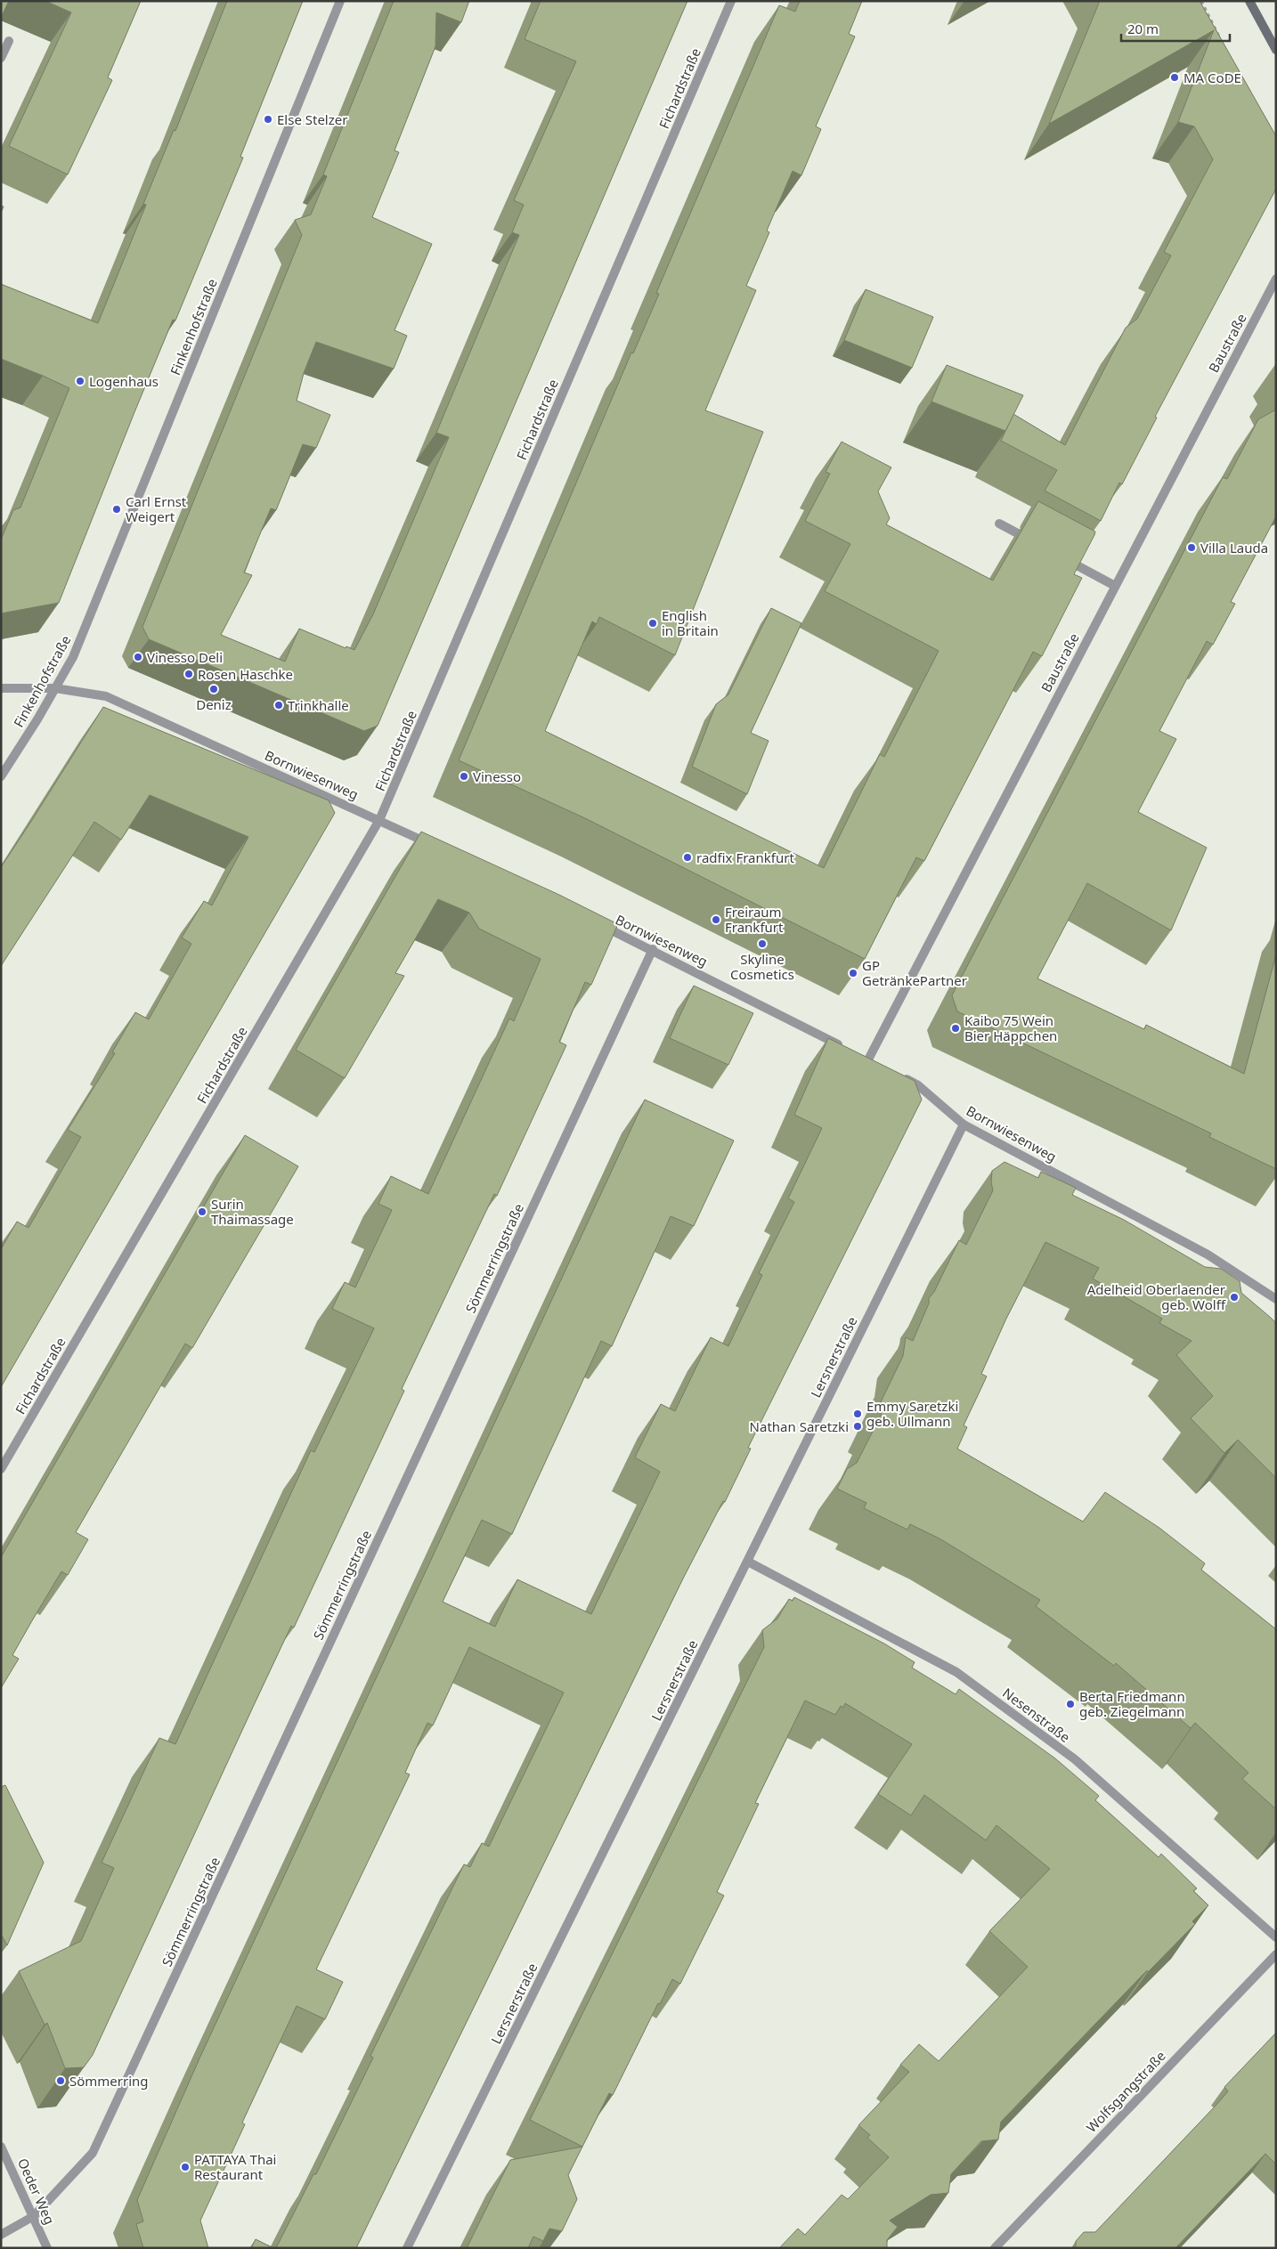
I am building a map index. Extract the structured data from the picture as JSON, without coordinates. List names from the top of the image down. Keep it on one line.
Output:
{"streets":{"street":["Fichardstraße","Finkenhofstraße","Baustraße","Bornwiesenweg","Sömmerringstraße","Lersnerstraße","Nesenstraße","Wolfsgangstraße","Oeder Weg"]},"crossings":[["Fichardstraße","Bornwiesenweg"],["Finkenhofstraße","Bornwiesenweg"],["Bornwiesenweg","Sömmerringstraße"],["Bornwiesenweg","Lersnerstraße"],["Sömmerringstraße","Oeder Weg"],["Lersnerstraße","Nesenstraße"]],"places":["MA CoDE","Else Stelzer","Logenhaus","Carl Ernst Weigert","Villa Lauda","English in Britain","Vinesso Deli","Rosen Haschke","Deniz","Trinkhalle","Vinesso","radfix Frankfurt","Freiraum Frankfurt","Skyline Cosmetics","GP GetränkePartner","Kaibo 75 Wein Bier Häppchen","Surin Thaimassage","Adelheid Oberlaender geb. Wolff","Emmy Saretzki geb. Ullmann","Nathan Saretzki","Berta Friedmann geb. Ziegelmann","Sömmerring","PATTAYA Thai Restaurant"],"scale_bar":"20 m"}
